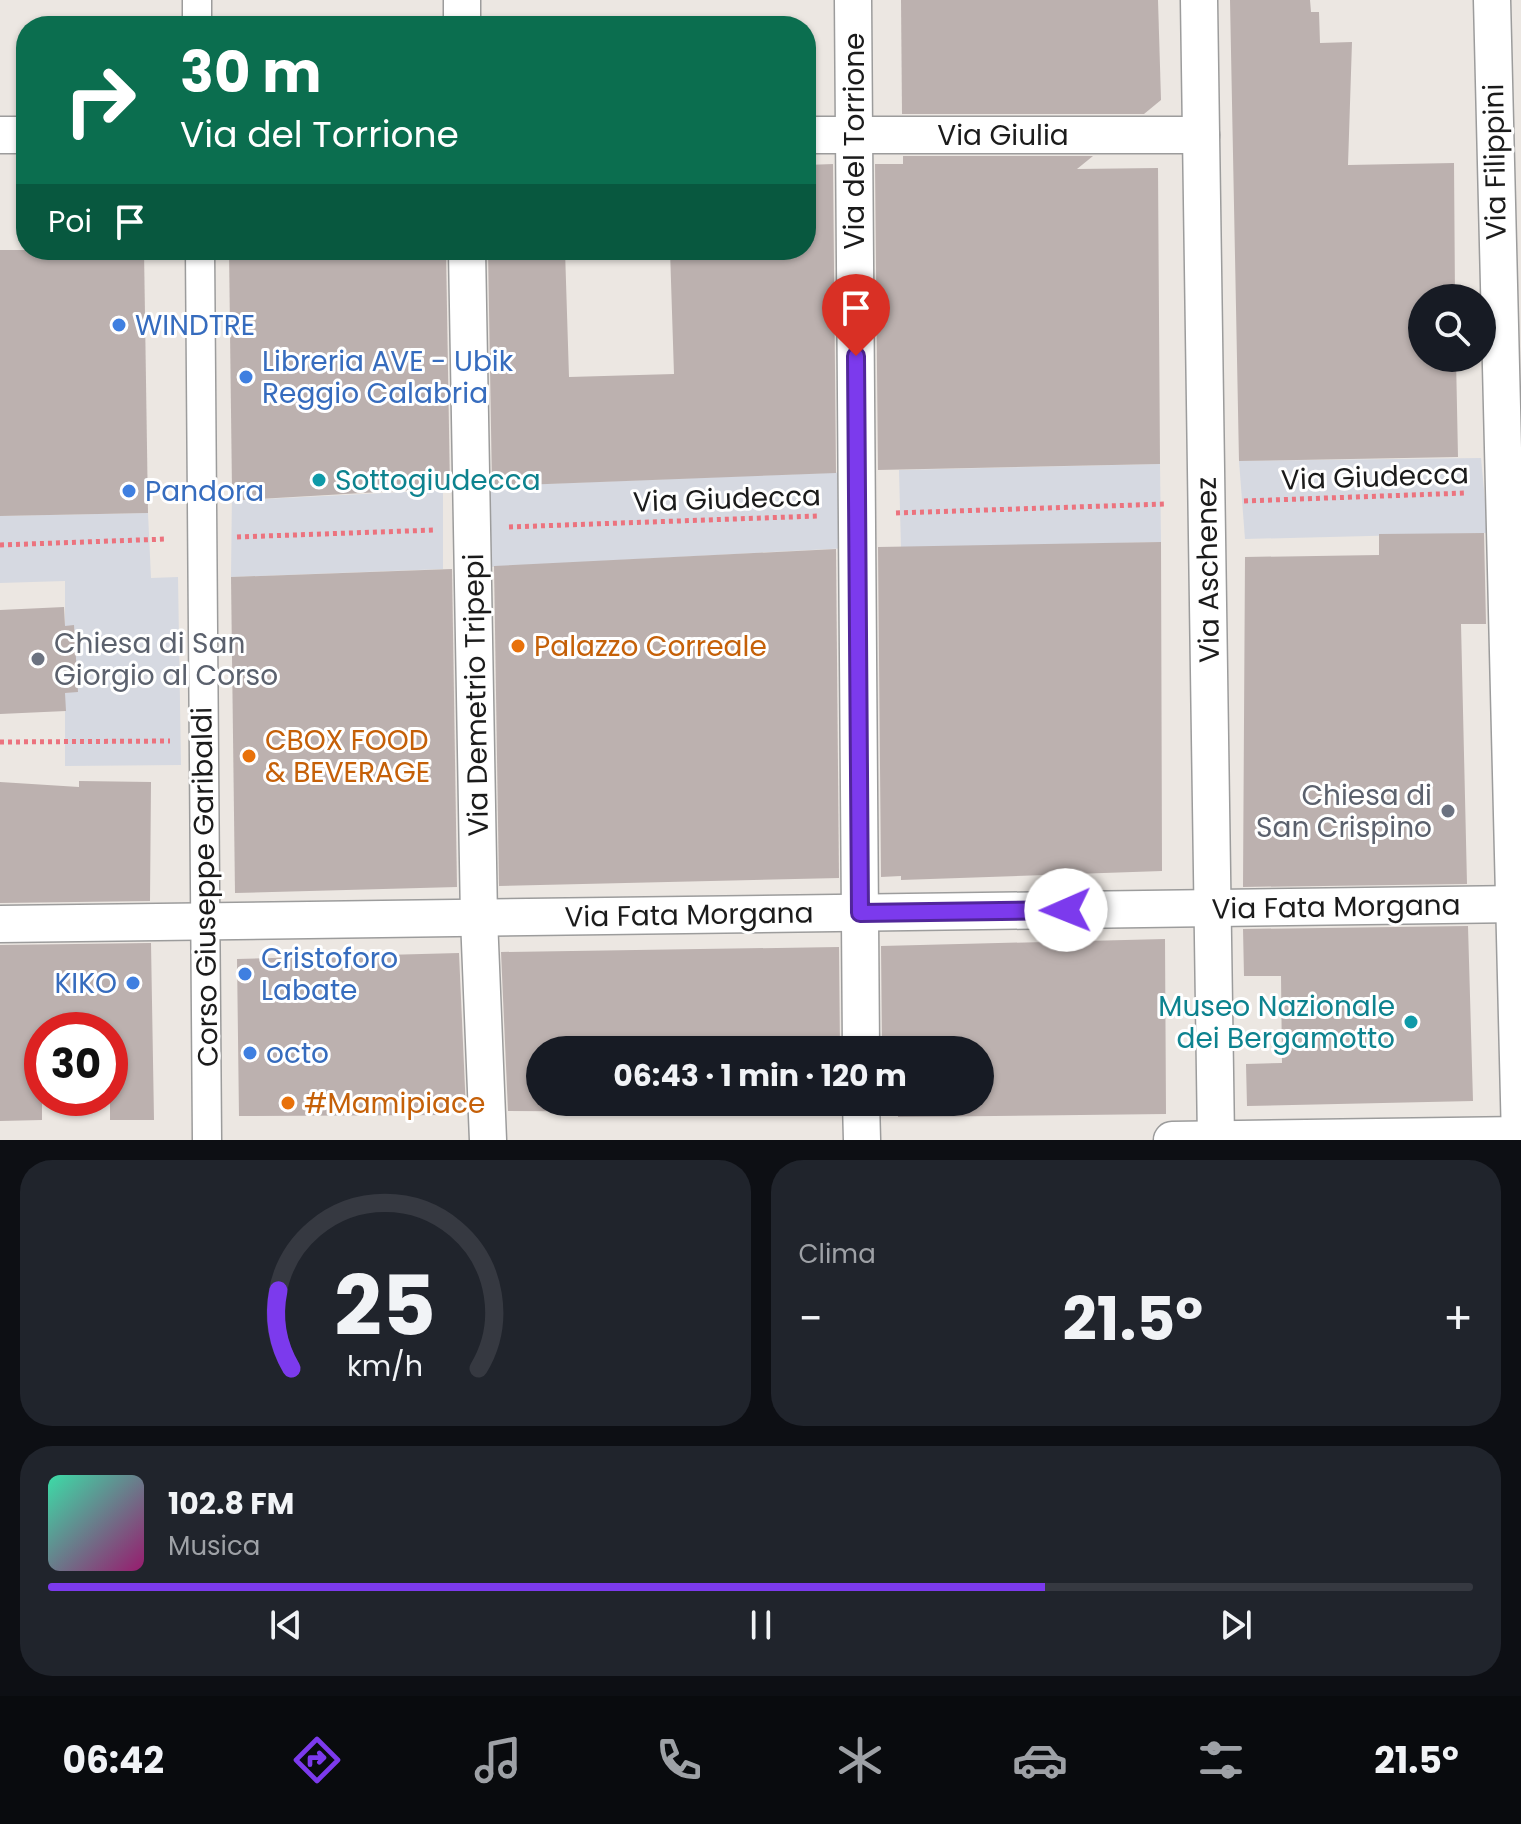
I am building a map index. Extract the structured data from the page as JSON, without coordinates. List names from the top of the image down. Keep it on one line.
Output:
{"streets":{"street":["Via Giulia","Via del Torrione","Via Filippini","Via Aschenez","Via Demetrio Tripepi","Corso Giuseppe Garibaldi","Via Fata Morgana"],"path":["Via Giudecca"]},"crossings":[["Via Giulia","Via del Torrione"],["Via Giulia","Via Aschenez"],["Via del Torrione","Via Giudecca"],["Via del Torrione","Via Fata Morgana"],["Via Filippini","Via Giudecca"],["Via Filippini","Via Fata Morgana"],["Via Giudecca","Via Aschenez"],["Via Giudecca","Via Demetrio Tripepi"],["Via Giudecca","Corso Giuseppe Garibaldi"],["Via Aschenez","Via Fata Morgana"],["Via Demetrio Tripepi","Via Fata Morgana"],["Corso Giuseppe Garibaldi","Via Fata Morgana"]],"places":["WINDTRE","Libreria AVE - Ubik Reggio Calabria","Sottogiudecca","Pandora","Palazzo Correale","Chiesa di San Giorgio al Corso","CBOX FOOD & BEVERAGE","Chiesa di San Crispino","Cristoforo Labate","KIKO","Museo Nazionale dei Bergamotto","octo","#Mamipiace"],"page":{"turn":["30 m","Via del Torrione"],"then":"Poi","limit":"30","trip":"06:43 · 1 min · 120 m","tile":"Clima","heat":["−","21.5°","+"],"song":["102.8 FM","Musica"],"tabs":["06:42","21.5°"],"gauge":["25","km/h"]}}
